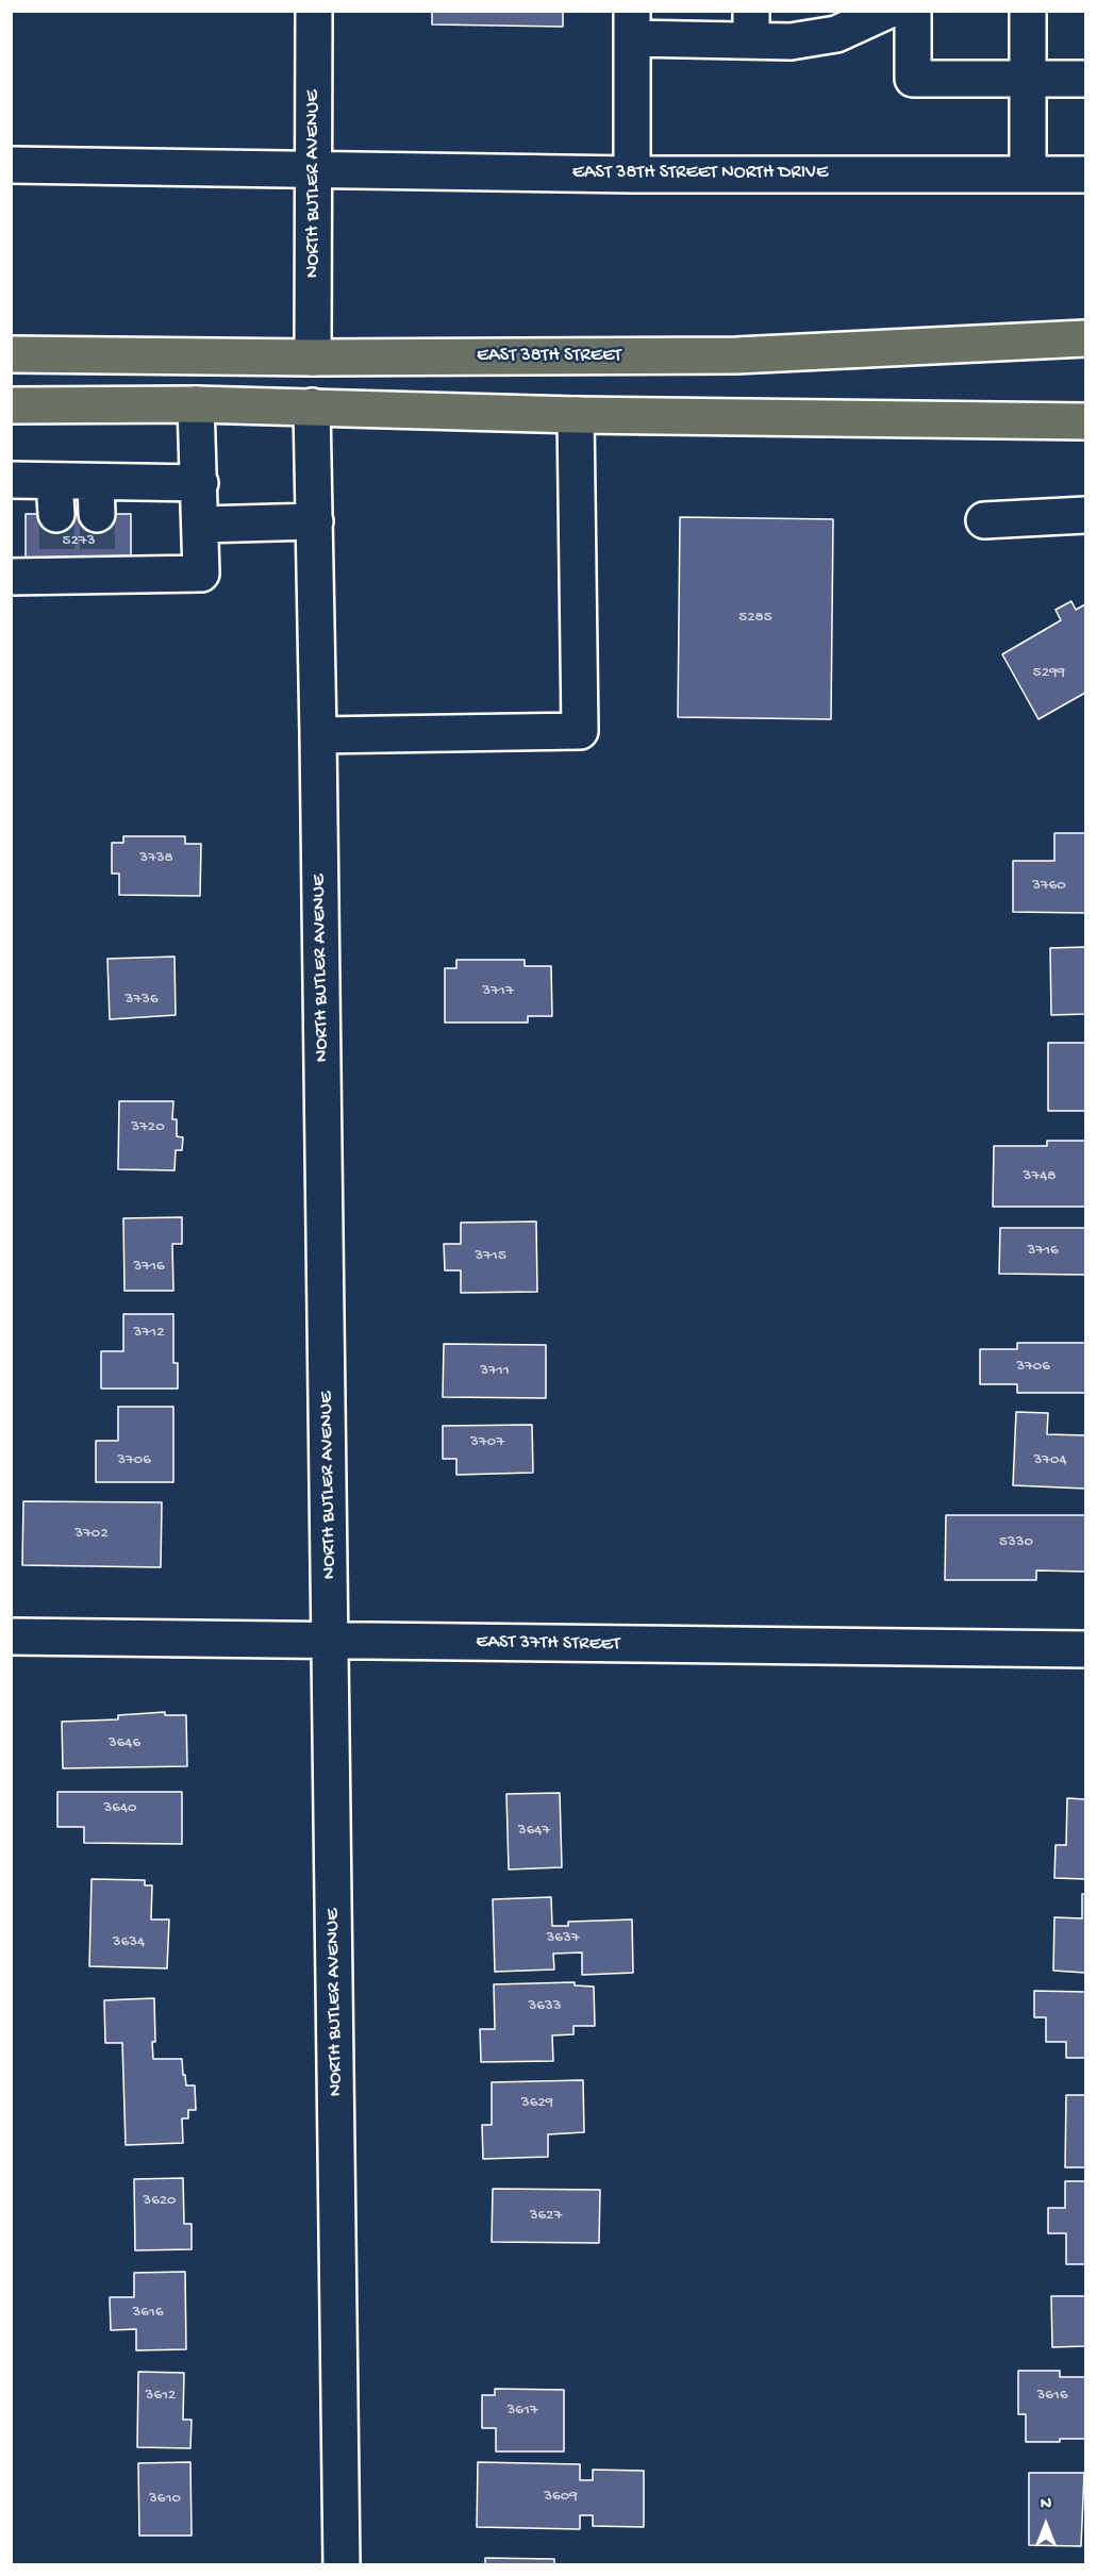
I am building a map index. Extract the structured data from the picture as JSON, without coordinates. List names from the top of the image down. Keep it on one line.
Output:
{"streets":{"main road":["EAST 38TH STREET"],"street":["EAST 38TH STREET NORTH DRIVE","NORTH BUTLER AVENUE","EAST 37TH STREET"]},"crossings":[["EAST 38TH STREET NORTH DRIVE","NORTH BUTLER AVENUE"],["NORTH BUTLER AVENUE","EAST 38TH STREET"],["NORTH BUTLER AVENUE","EAST 37TH STREET"]],"house_numbers":["5273","5285","5299","3738","3760","3717","3736","3720","3748","3716","3715","3716","3712","3706","3711","3707","3706","3704","3702","5330","3646","3640","3647","3637","3634","3633","3629","3620","3627","3616","3612","3616","3617","3609","3610"],"north":"top"}
